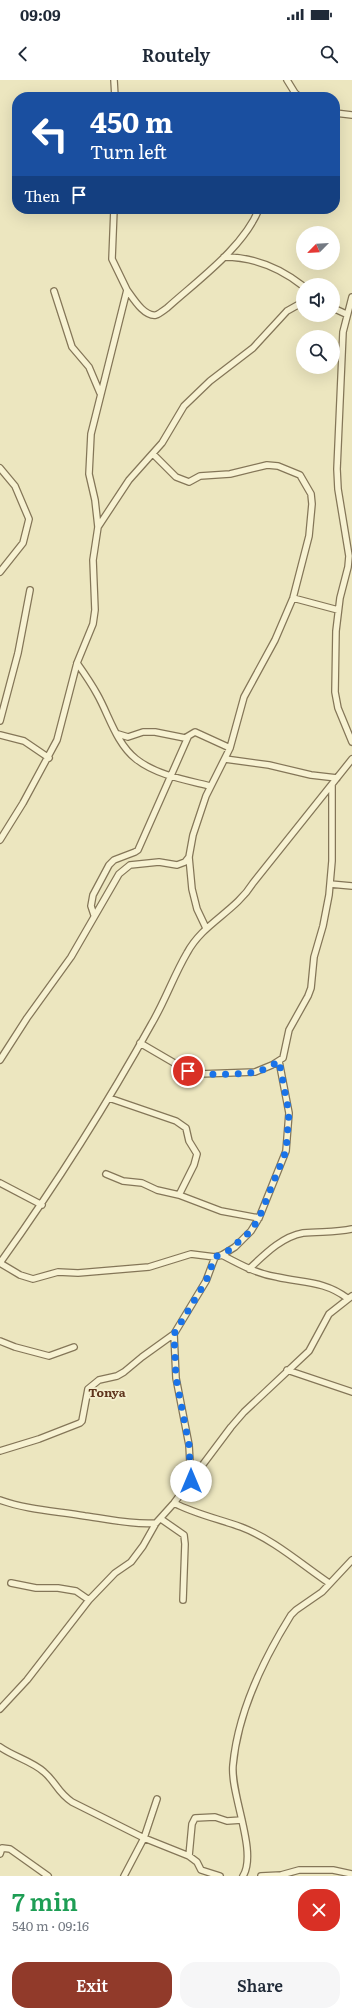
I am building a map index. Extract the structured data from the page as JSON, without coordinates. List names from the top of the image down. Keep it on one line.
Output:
{"districts":["Tonya"],"north":"bottom left","page":{"status":"09:09","header":"Routely","turn":["450 m","Turn left"],"then":"Then","heading":["7 min","540 m · 09:16"],"buttons":["Exit","Share"]}}
